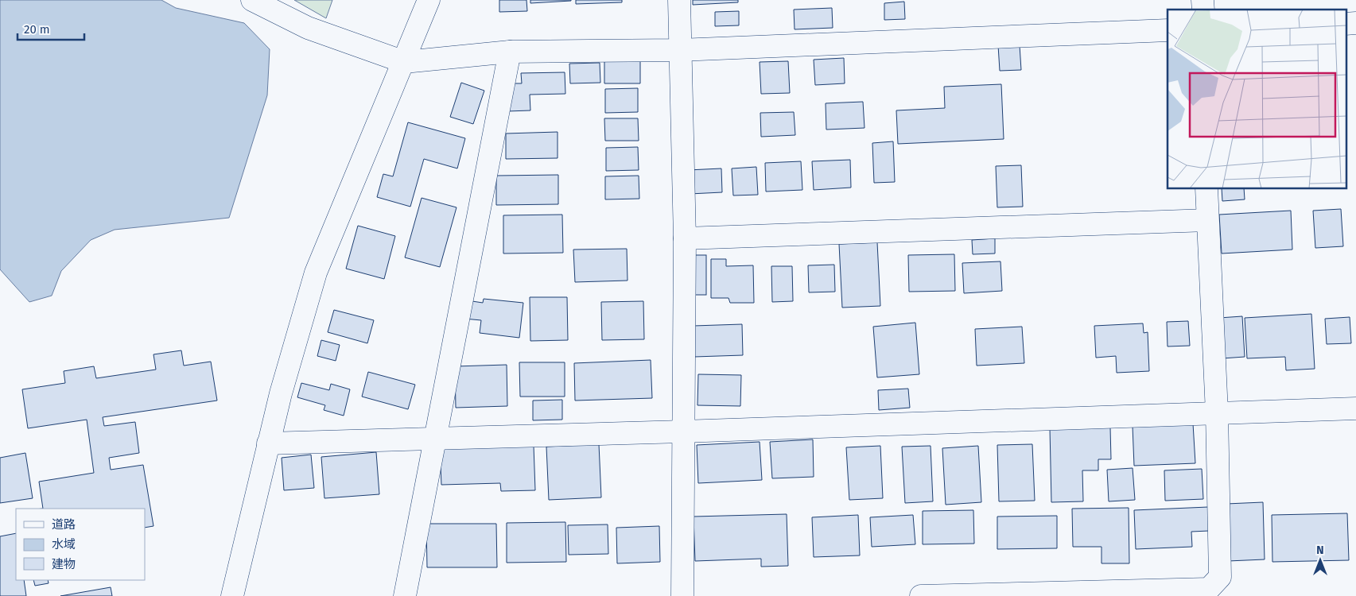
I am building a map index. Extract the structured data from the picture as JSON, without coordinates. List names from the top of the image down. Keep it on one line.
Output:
{"legend":["道路","水域","建物"],"scale_bar":"20 m","north":"top"}
